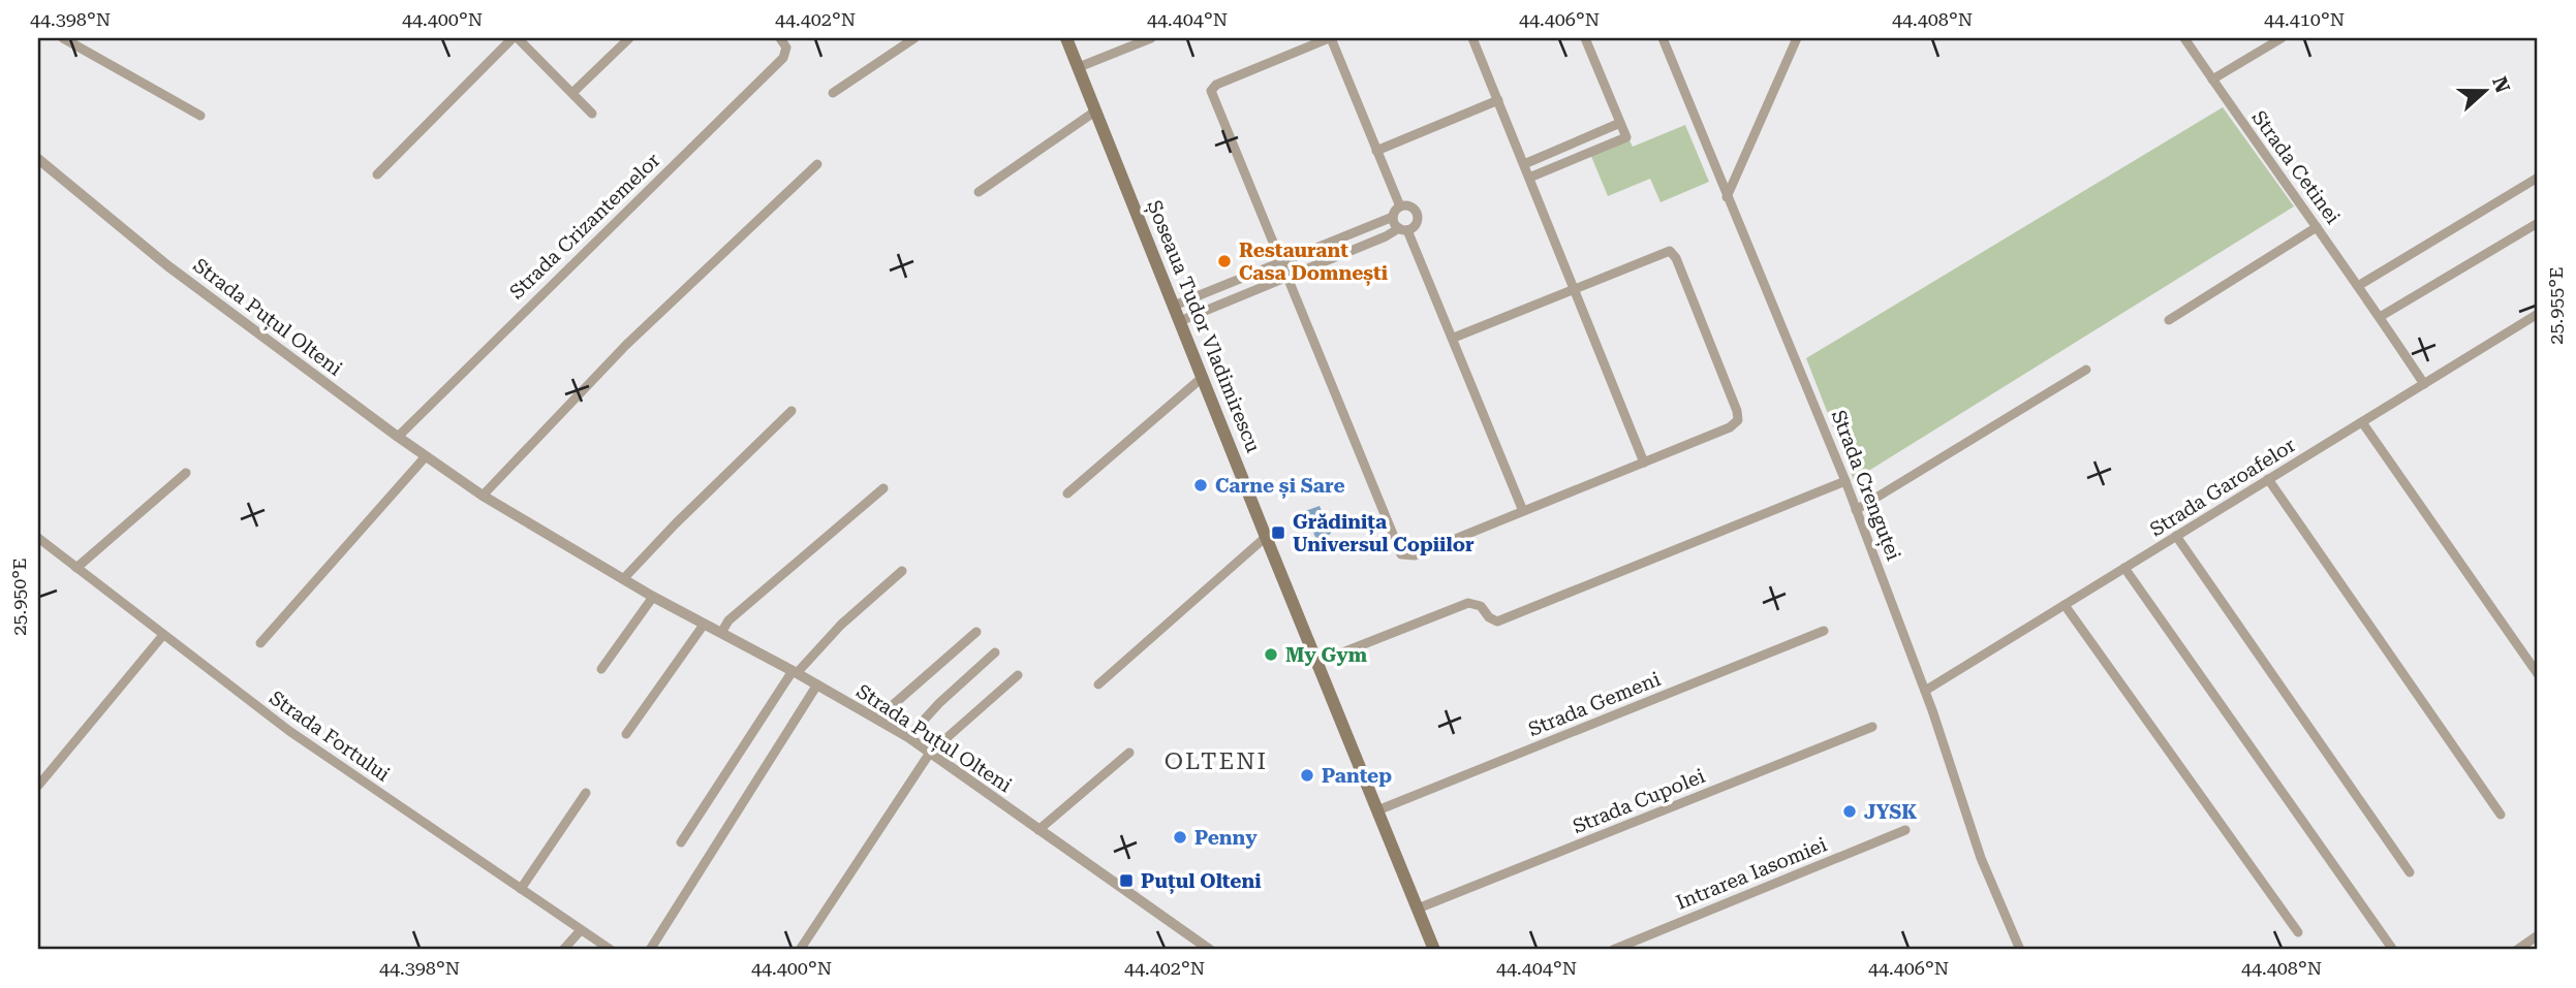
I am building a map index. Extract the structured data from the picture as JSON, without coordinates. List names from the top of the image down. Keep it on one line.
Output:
{"streets":{"main road":["Șoseaua Tudor Vladimirescu"],"street":["Strada Cetinei","Strada Crizantemelor","Strada Puțul Olteni","Strada Crenguței","Strada Garoafelor","Strada Gemeni","Strada Fortului","Strada Cupolei","Intrarea Iasomiei"]},"crossings":[["Strada Cetinei","Strada Garoafelor"],["Strada Crizantemelor","Strada Puțul Olteni"],["Șoseaua Tudor Vladimirescu","Strada Gemeni"],["Șoseaua Tudor Vladimirescu","Strada Cupolei"],["Strada Crenguței","Strada Garoafelor"]],"districts":["OLTENI"],"places":{"other":["Restaurant Casa Domnești","Carne și Sare","My Gym","Pantep","JYSK","Penny"],"transit":["Grădinița Universul Copiilor","Puțul Olteni"]},"north":"right","coordinates":["44.398°N","44.400°N","44.402°N","44.404°N","44.406°N","44.408°N","44.410°N","25.955°E","25.950°E"]}
